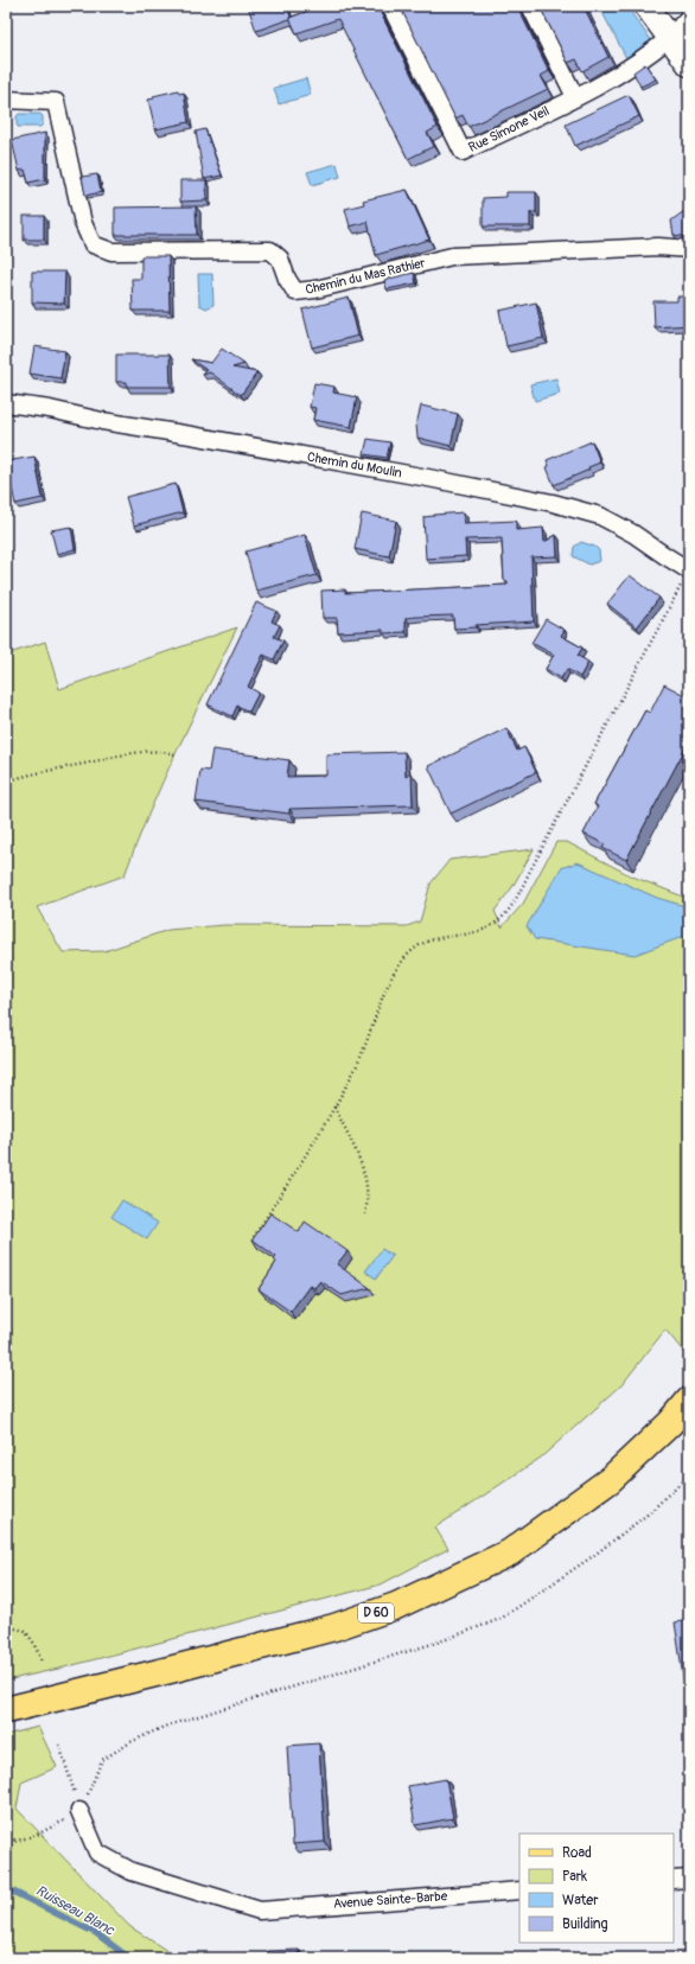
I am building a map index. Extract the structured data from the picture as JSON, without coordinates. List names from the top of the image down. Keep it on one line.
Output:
{"streets":{"main road":["D 60"],"street":["Rue Simone Veil","Chemin du Mas Rathier","Chemin du Moulin","Avenue Sainte-Barbe"]},"water":["Ruisseau Blanc"],"legend":["Road","Park","Water","Building"]}
